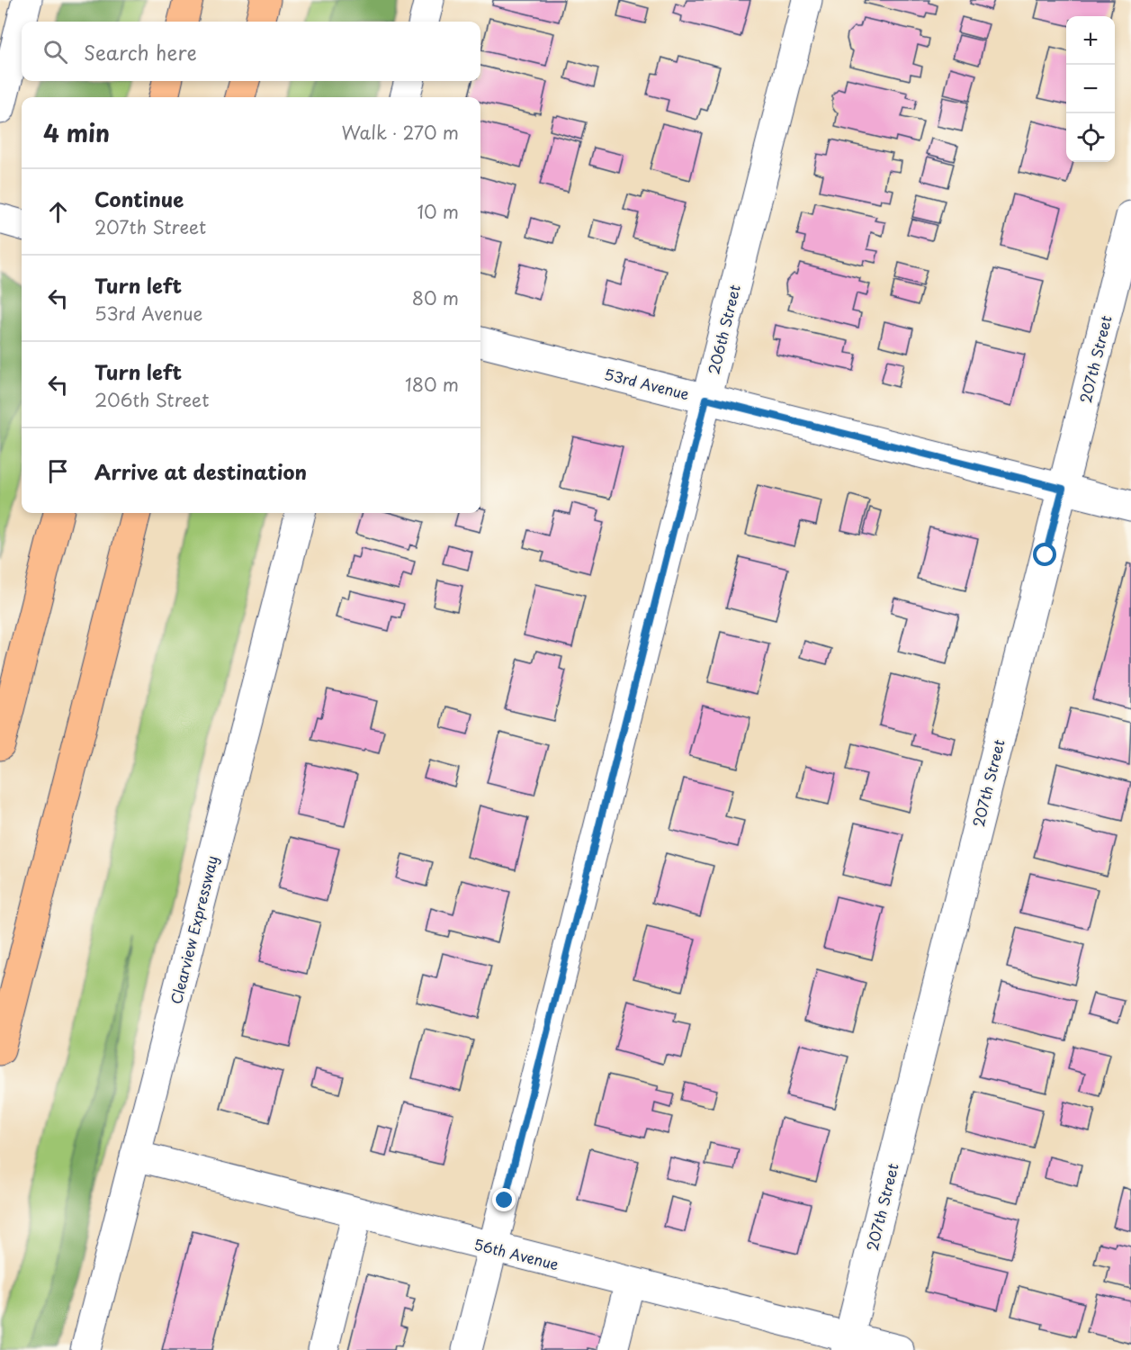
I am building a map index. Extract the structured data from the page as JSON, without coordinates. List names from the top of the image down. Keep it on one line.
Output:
{"streets":{"street":["206th Street","207th Street","53rd Avenue","Clearview Expressway","56th Avenue"]},"crossings":[["206th Street","53rd Avenue"],["206th Street","56th Avenue"],["207th Street","53rd Avenue"],["207th Street","56th Avenue"],["Clearview Expressway","56th Avenue"]],"page":{"map_buttons":["+","−"],"search":"Search here","heading":["4 min","Walk · 270 m"],"list":[["Continue","207th Street","10 m"],["Turn left","53rd Avenue","80 m"],["Turn left","206th Street","180 m"],"Arrive at destination"]}}
